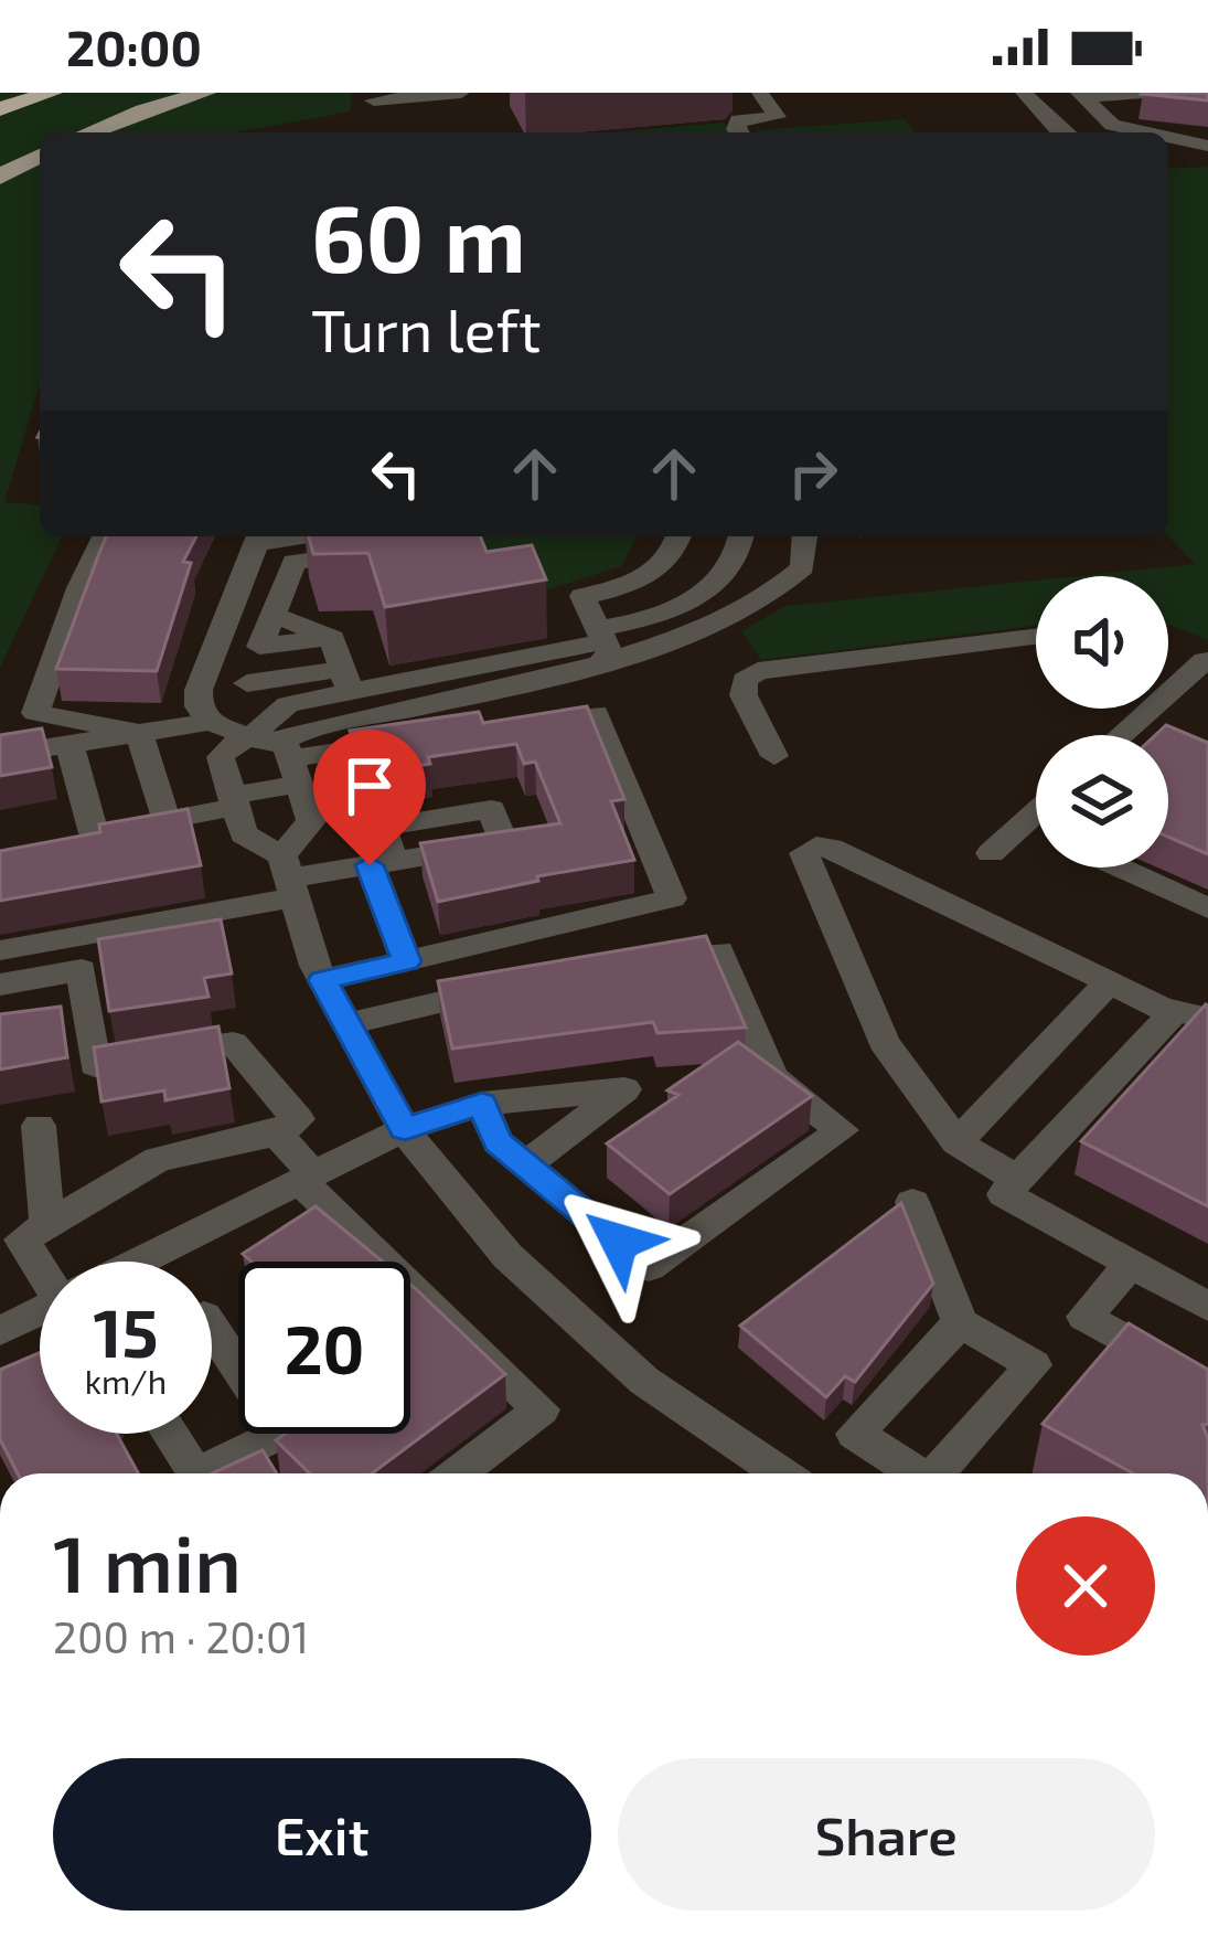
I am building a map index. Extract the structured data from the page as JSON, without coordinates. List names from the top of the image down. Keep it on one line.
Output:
{"page":{"status":"20:00","turn":["60 m","Turn left"],"speed":"15 km/h","limit":"20","heading":["1 min","200 m · 20:01"],"buttons":["Exit","Share"]}}
